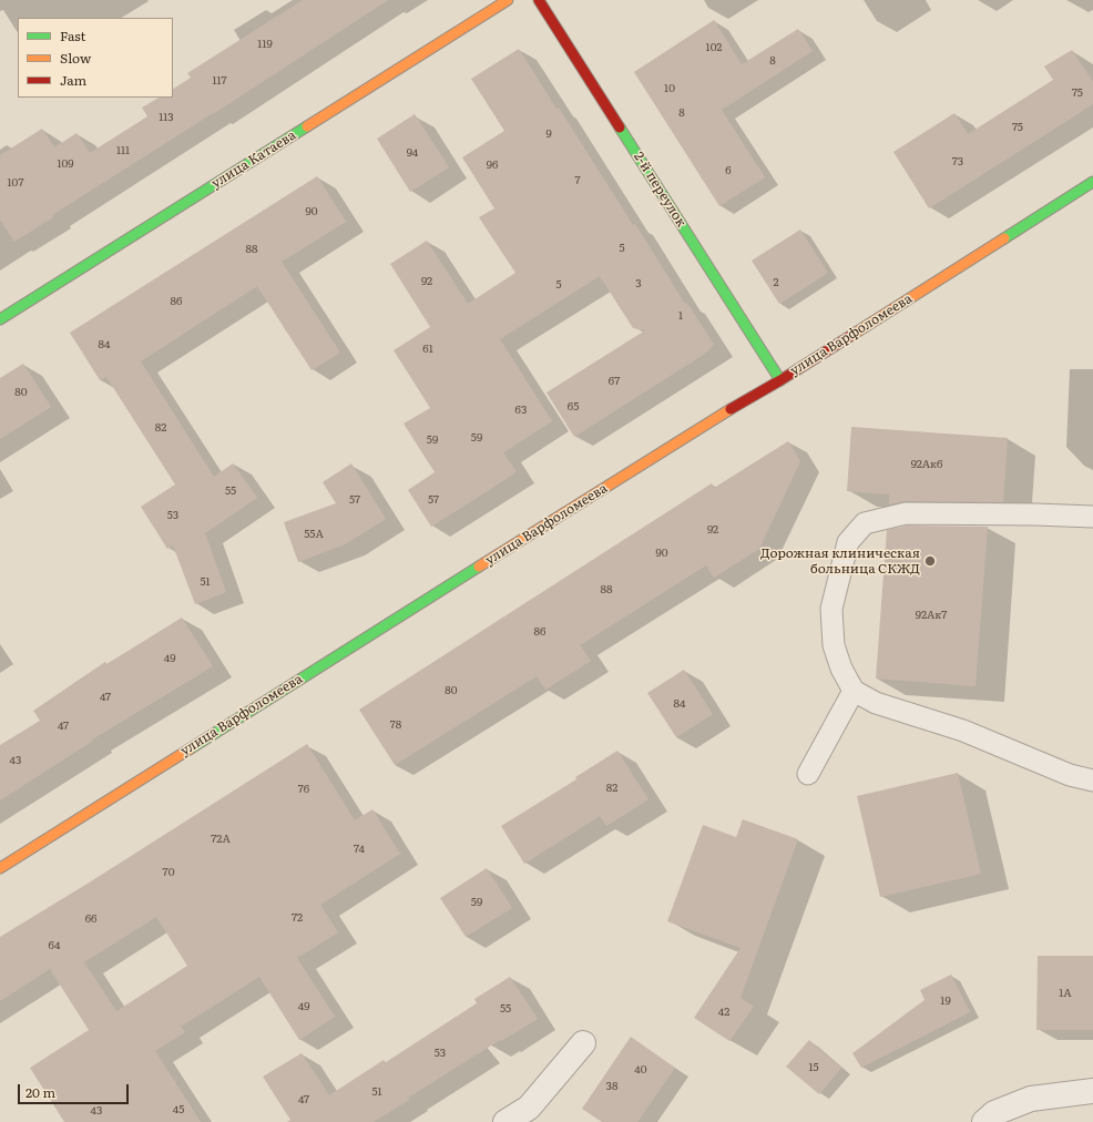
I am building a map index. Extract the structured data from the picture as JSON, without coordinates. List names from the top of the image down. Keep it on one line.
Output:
{"streets":{"main road":["улица Катаева","2-й переулок","улица Варфоломеева"]},"crossings":[["2-й переулок","улица Варфоломеева"]],"places":["Дорожная клиническая больница СКЖД"],"house_numbers":["119","102","8","117","10","75","8","113","75","9","111","94","73","109","96","6","7","107","90","5","88","92","2","3","5","86","1","84","61","67","80","65","63","82","59","59","92Ак6","55","57","57","53","92","55А","90","51","88","92Ак7","86","49","80","47","84","78","47","43","82","76","72А","74","70","59","72","66","64","1А","19","49","55","42","53","15","40","38","51","47","45","43"],"legend":["Fast","Slow","Jam"],"scale_bar":"20 m"}
